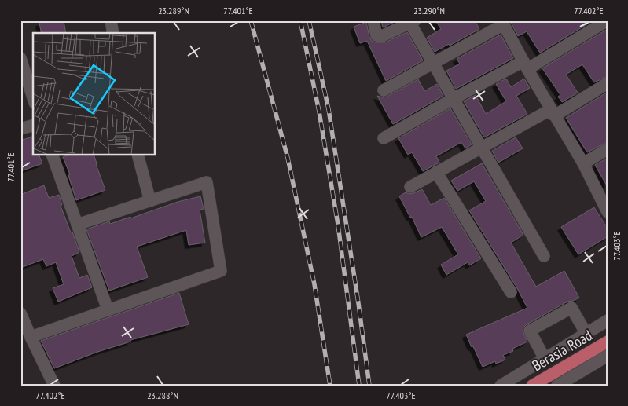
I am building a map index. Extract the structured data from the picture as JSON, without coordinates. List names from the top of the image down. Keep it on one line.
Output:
{"streets":{"main road":["Berasia Road"]},"coordinates":["23.289°N","77.401°E","23.290°N","77.402°E","77.403°E","23.288°N"]}
